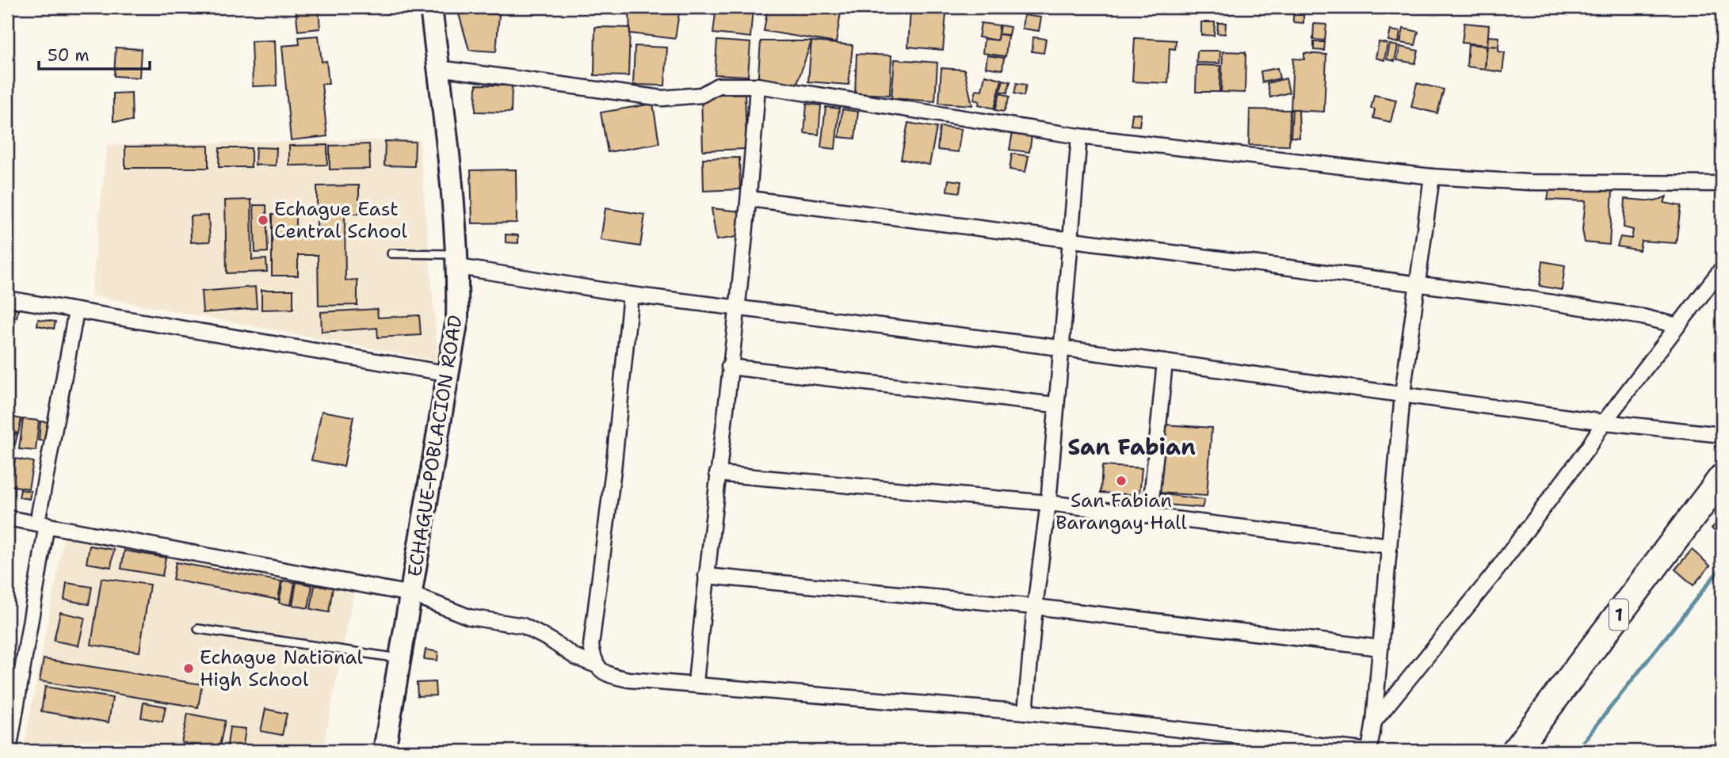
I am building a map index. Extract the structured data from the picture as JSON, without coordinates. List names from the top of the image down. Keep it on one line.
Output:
{"streets":{"highway":["1"],"main road":["ECHAGUE-POBLACION ROAD"]},"districts":["San Fabian"],"places":["Echague East Central School","San Fabian Barangay Hall","Echague National High School"],"scale_bar":"50 m"}
